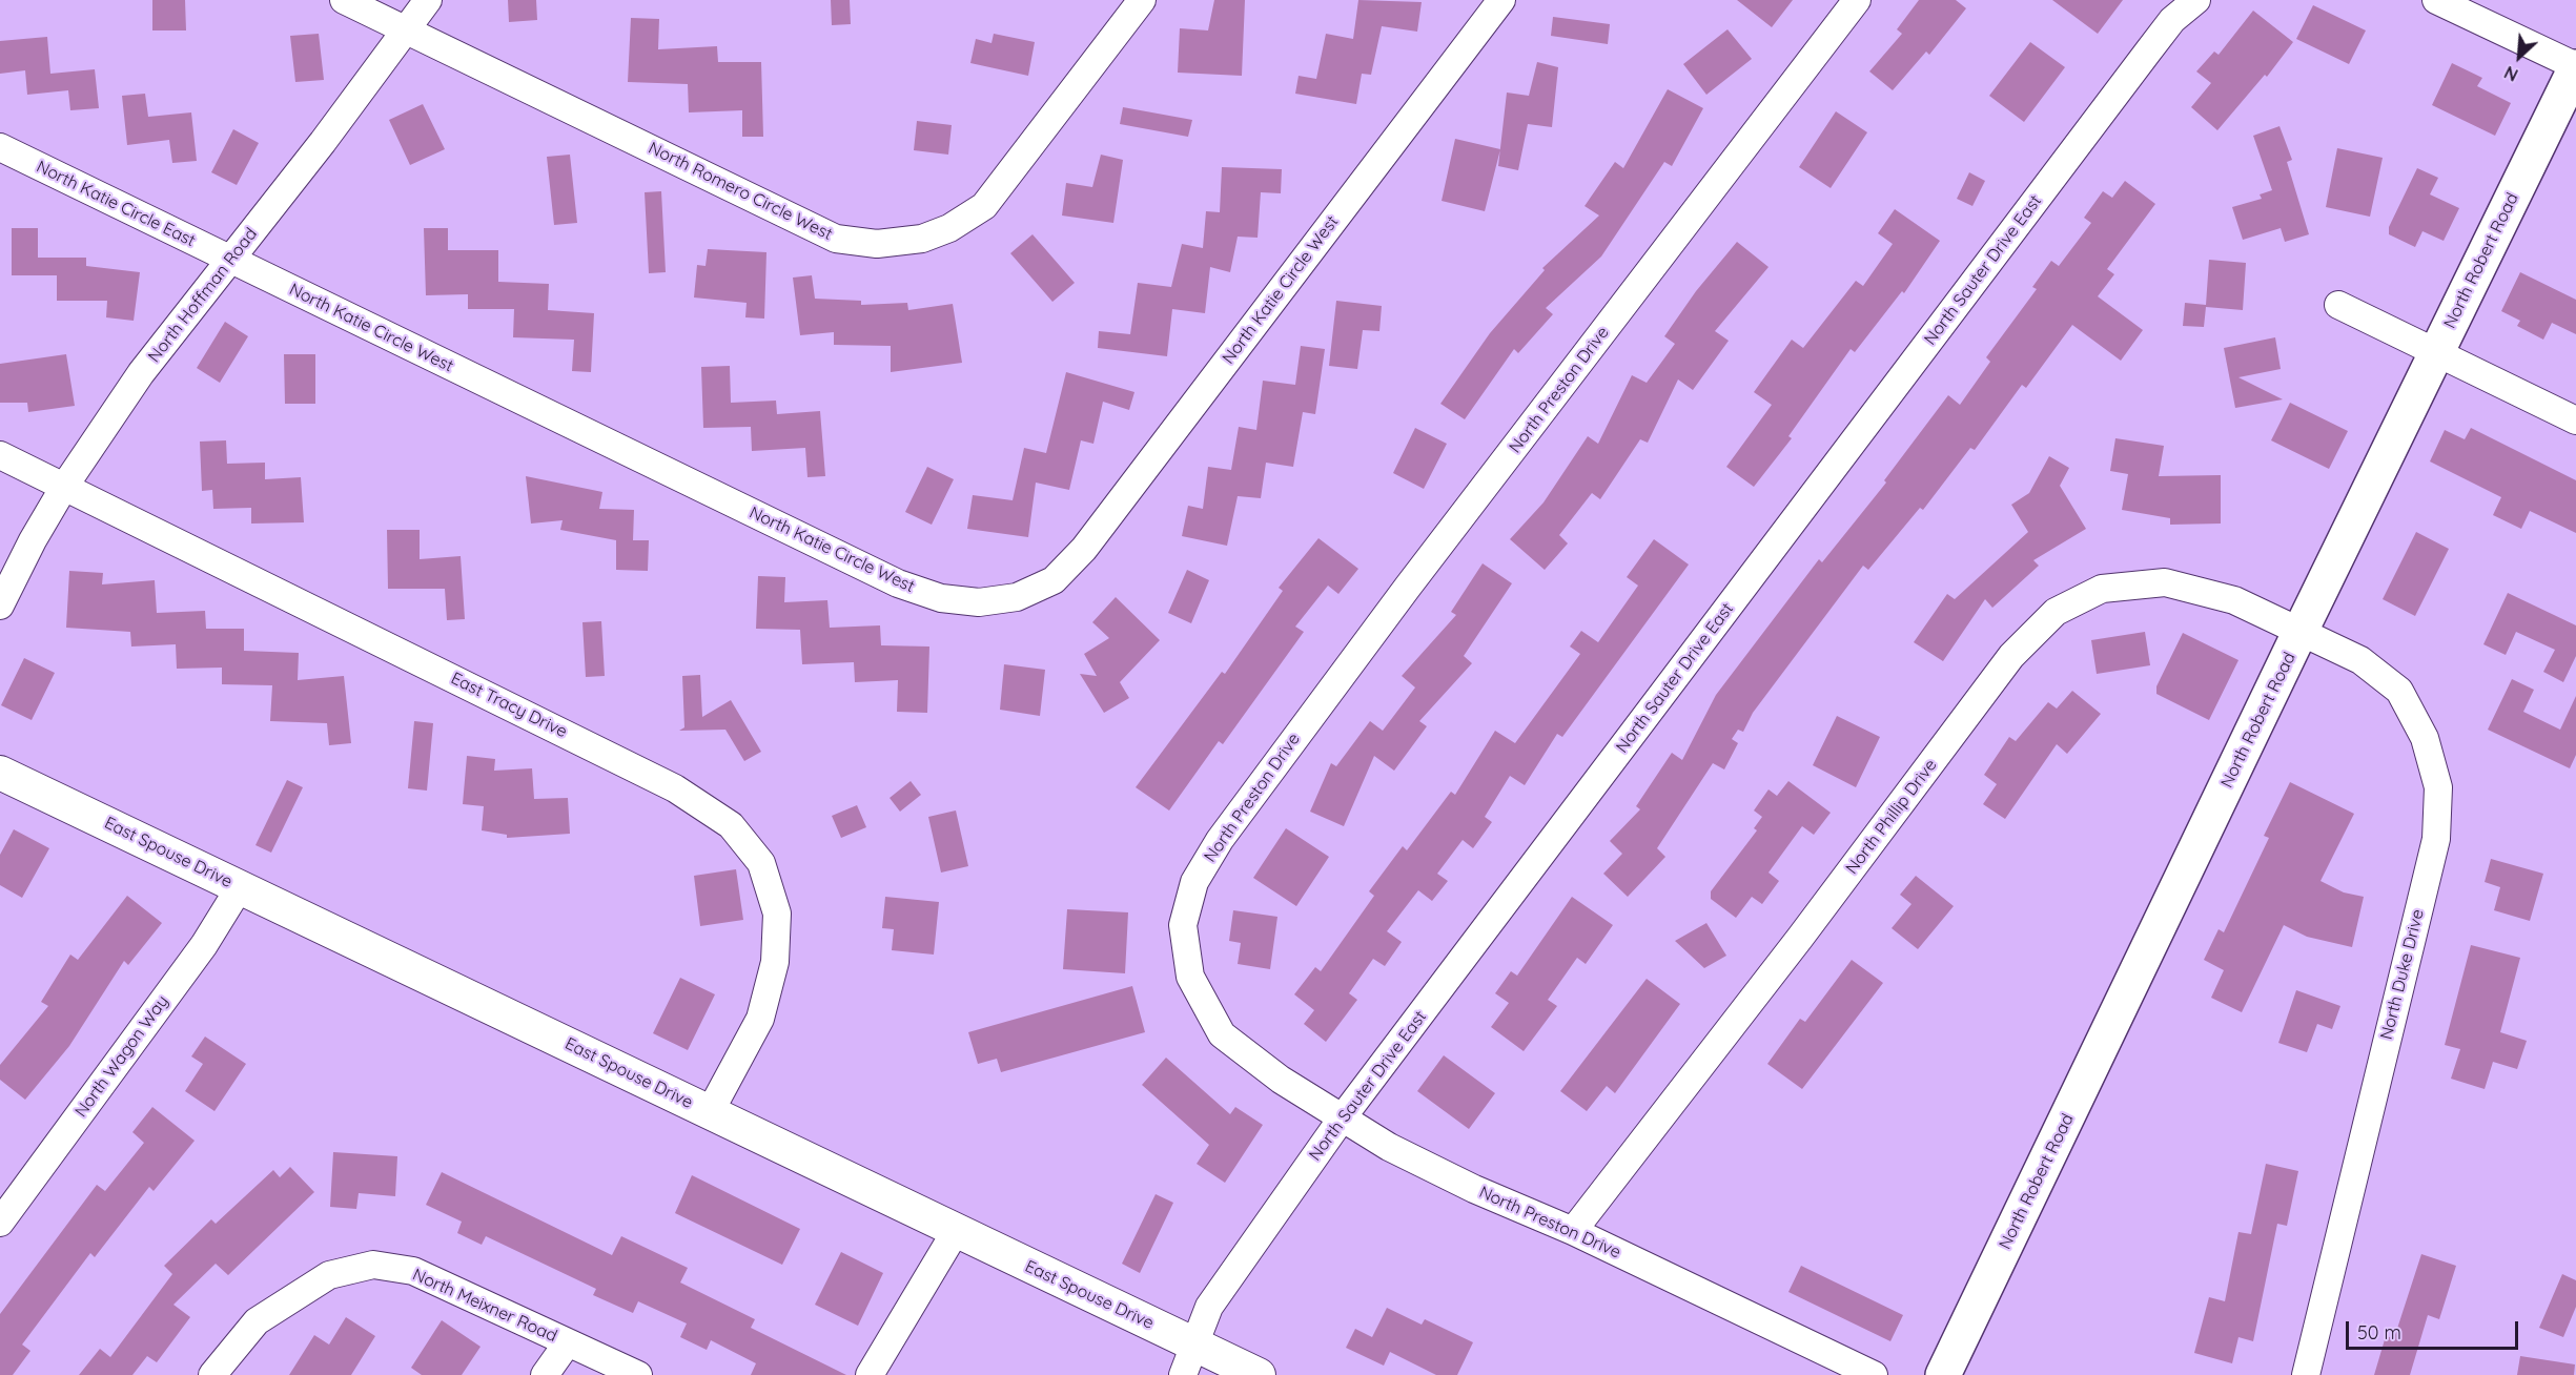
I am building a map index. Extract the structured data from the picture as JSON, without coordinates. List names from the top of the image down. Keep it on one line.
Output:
{"streets":{"main road":["North Robert Road"],"street":["North Romero Circle West","North Katie Circle East","North Sauter Drive East","North Katie Circle West","North Hoffman Road","North Preston Drive","East Tracy Drive","North Phillip Drive","East Spouse Drive","North Duke Drive","North Wagon Way","North Meixner Road"]},"crossings":[["North Romero Circle West","North Hoffman Road"],["North Katie Circle East","North Katie Circle West"],["North Katie Circle East","North Hoffman Road"],["North Robert Road","North Phillip Drive"],["North Robert Road","North Duke Drive"],["North Sauter Drive East","North Preston Drive"],["North Sauter Drive East","East Spouse Drive"],["North Katie Circle West","North Hoffman Road"],["North Hoffman Road","East Tracy Drive"],["North Preston Drive","North Phillip Drive"],["East Tracy Drive","East Spouse Drive"],["North Phillip Drive","North Duke Drive"],["East Spouse Drive","North Wagon Way"]],"scale_bar":"50 m","north":"bottom left"}
